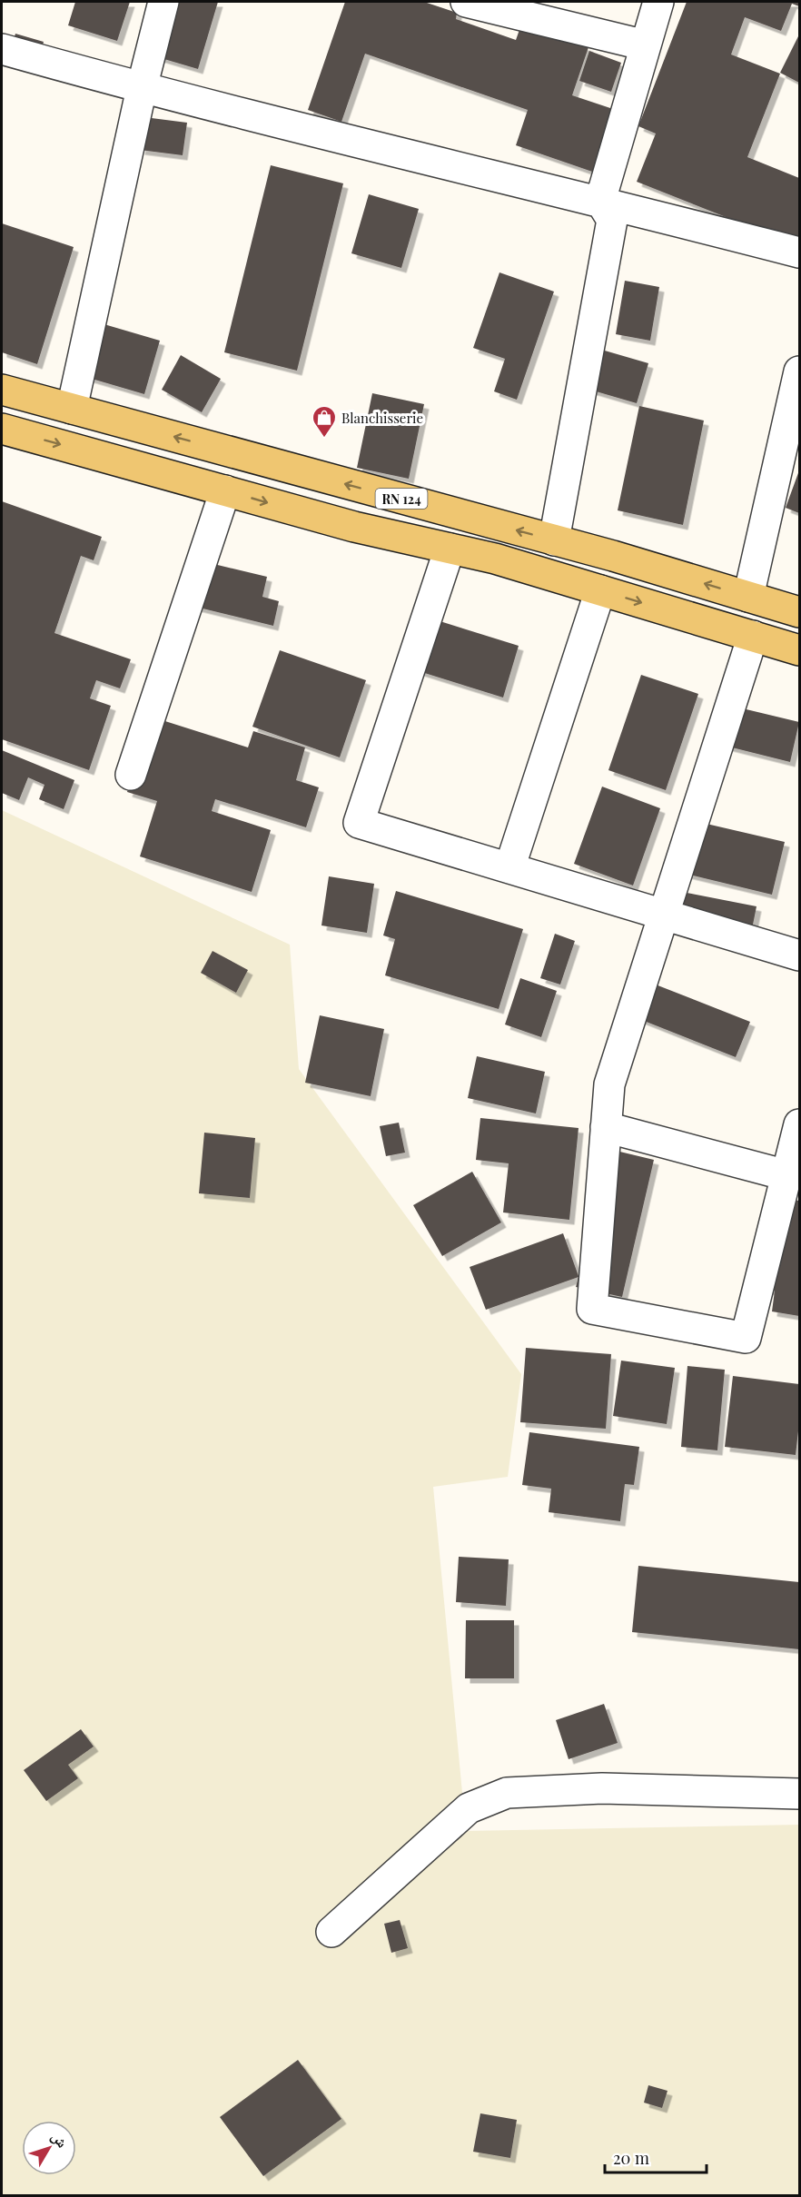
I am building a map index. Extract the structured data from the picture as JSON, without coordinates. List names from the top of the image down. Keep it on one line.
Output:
{"streets":{"main road":["RN 124"]},"places":{"shop":["Blanchisserie"]},"scale_bar":"20 m","north":"top right"}
